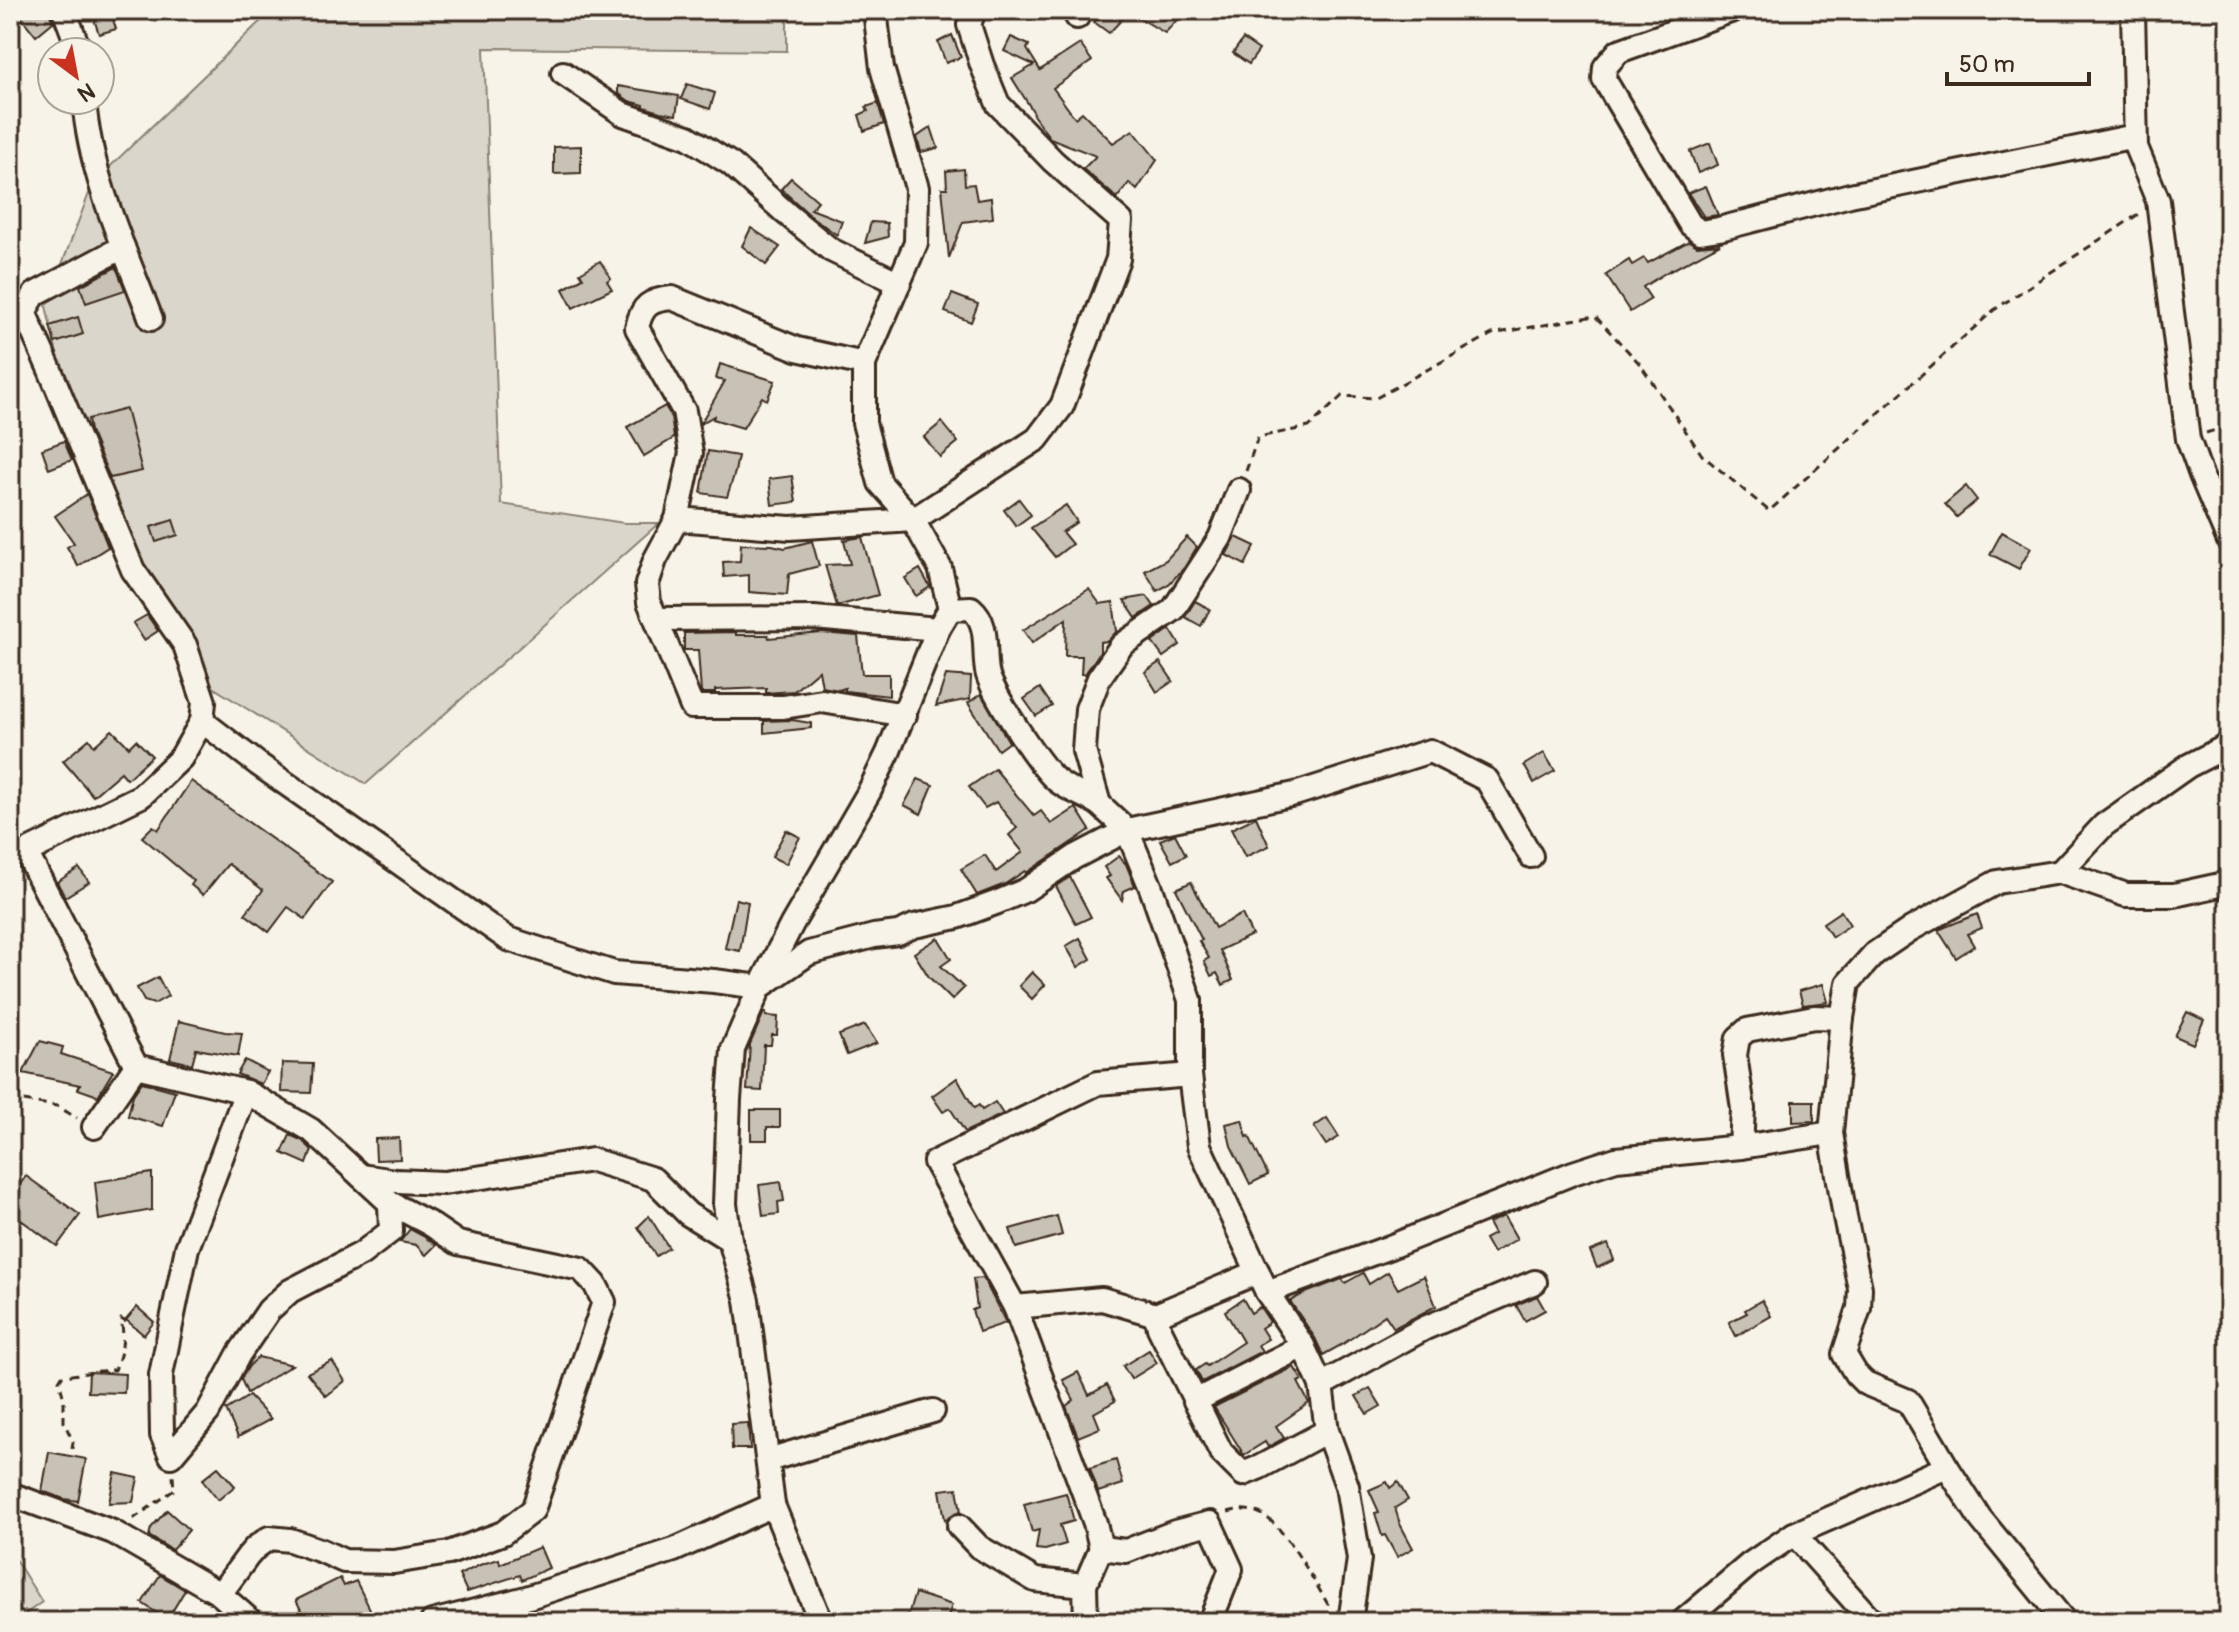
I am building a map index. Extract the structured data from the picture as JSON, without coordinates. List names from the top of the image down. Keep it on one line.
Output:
{"scale_bar":"50 m","north":"bottom right"}
